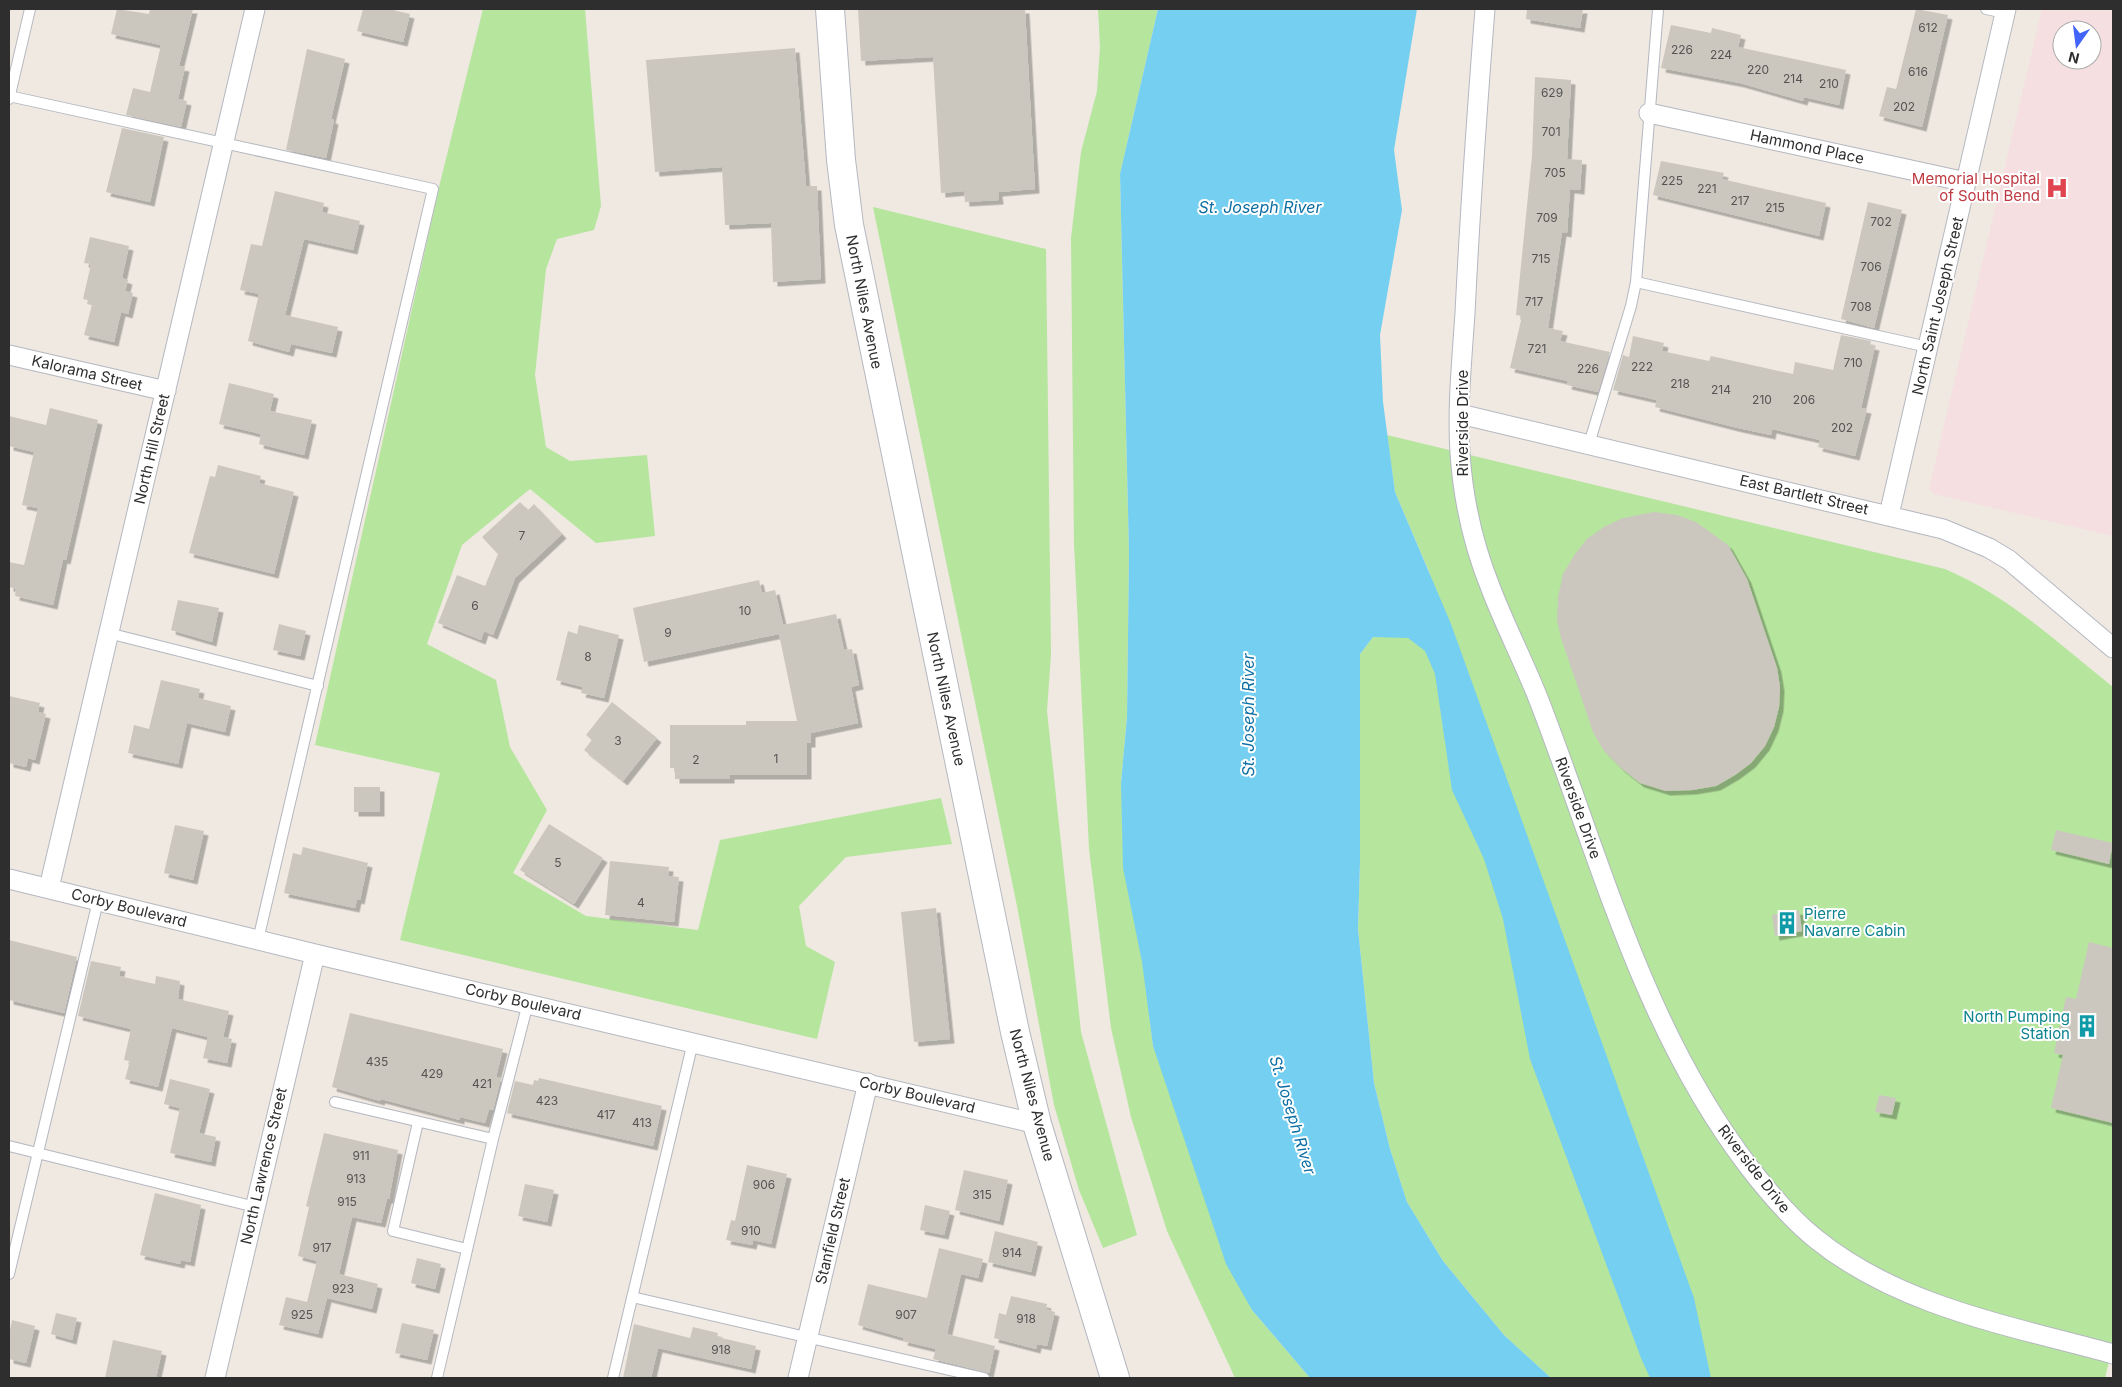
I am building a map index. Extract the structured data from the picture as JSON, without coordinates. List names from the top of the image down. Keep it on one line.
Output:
{"streets":{"street":["Hammond Place","North Niles Avenue","North Saint Joseph Street","Kalorama Street","Riverside Drive","North Hill Street","East Bartlett Street","Corby Boulevard","North Lawrence Street","Stanfield Street"]},"crossings":[["Hammond Place","North Saint Joseph Street"],["North Niles Avenue","Corby Boulevard"],["North Saint Joseph Street","East Bartlett Street"],["Kalorama Street","North Hill Street"],["Riverside Drive","East Bartlett Street"],["North Hill Street","Corby Boulevard"],["Corby Boulevard","North Lawrence Street"],["Corby Boulevard","Stanfield Street"]],"water":["St. Joseph River"],"places":{"hospital":["Memorial Hospital of South Bend"],"building":["Pierre Navarre Cabin","North Pumping Station"]},"house_numbers":["612","226","224","220","616","214","210","629","202","701","705","225","221","217","215","709","702","715","706","717","708","721","710","222","226","218","214","210","206","202","7","6","10","9","8","3","1","2","5","4","435","429","421","423","417","413","911","913","906","315","915","910","917","914","923","925","907","918","918"],"north":"bottom"}
